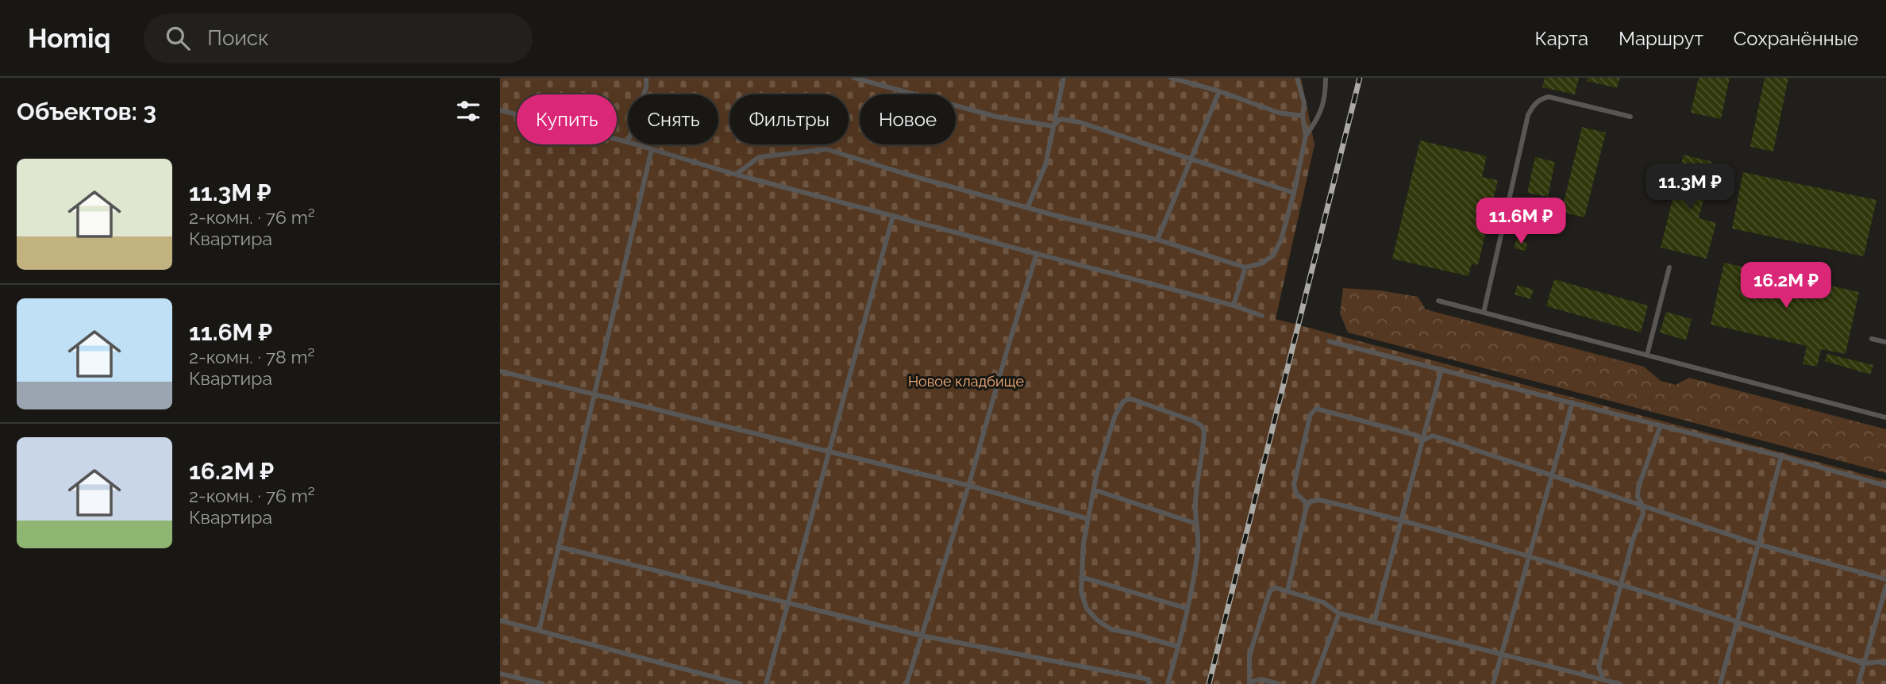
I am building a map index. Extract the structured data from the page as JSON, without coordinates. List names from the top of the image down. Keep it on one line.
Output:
{"parks":["Новое кладбище"],"page":{"header":"Homiq","search":"Поиск","nav":["Карта","Маршрут","Сохранённые"],"heading":"Объектов: 3","chip":["Купить","Снять","Фильтры","Новое"],"list":[{"name":"11.3M ₽","note":"2-комн. · 76 m² · Квартира"},{"name":"11.6M ₽","note":"2-комн. · 78 m² · Квартира"},{"name":"16.2M ₽","note":"2-комн. · 76 m² · Квартира"}],"price":["11.3M ₽","11.6M ₽","16.2M ₽"]}}
